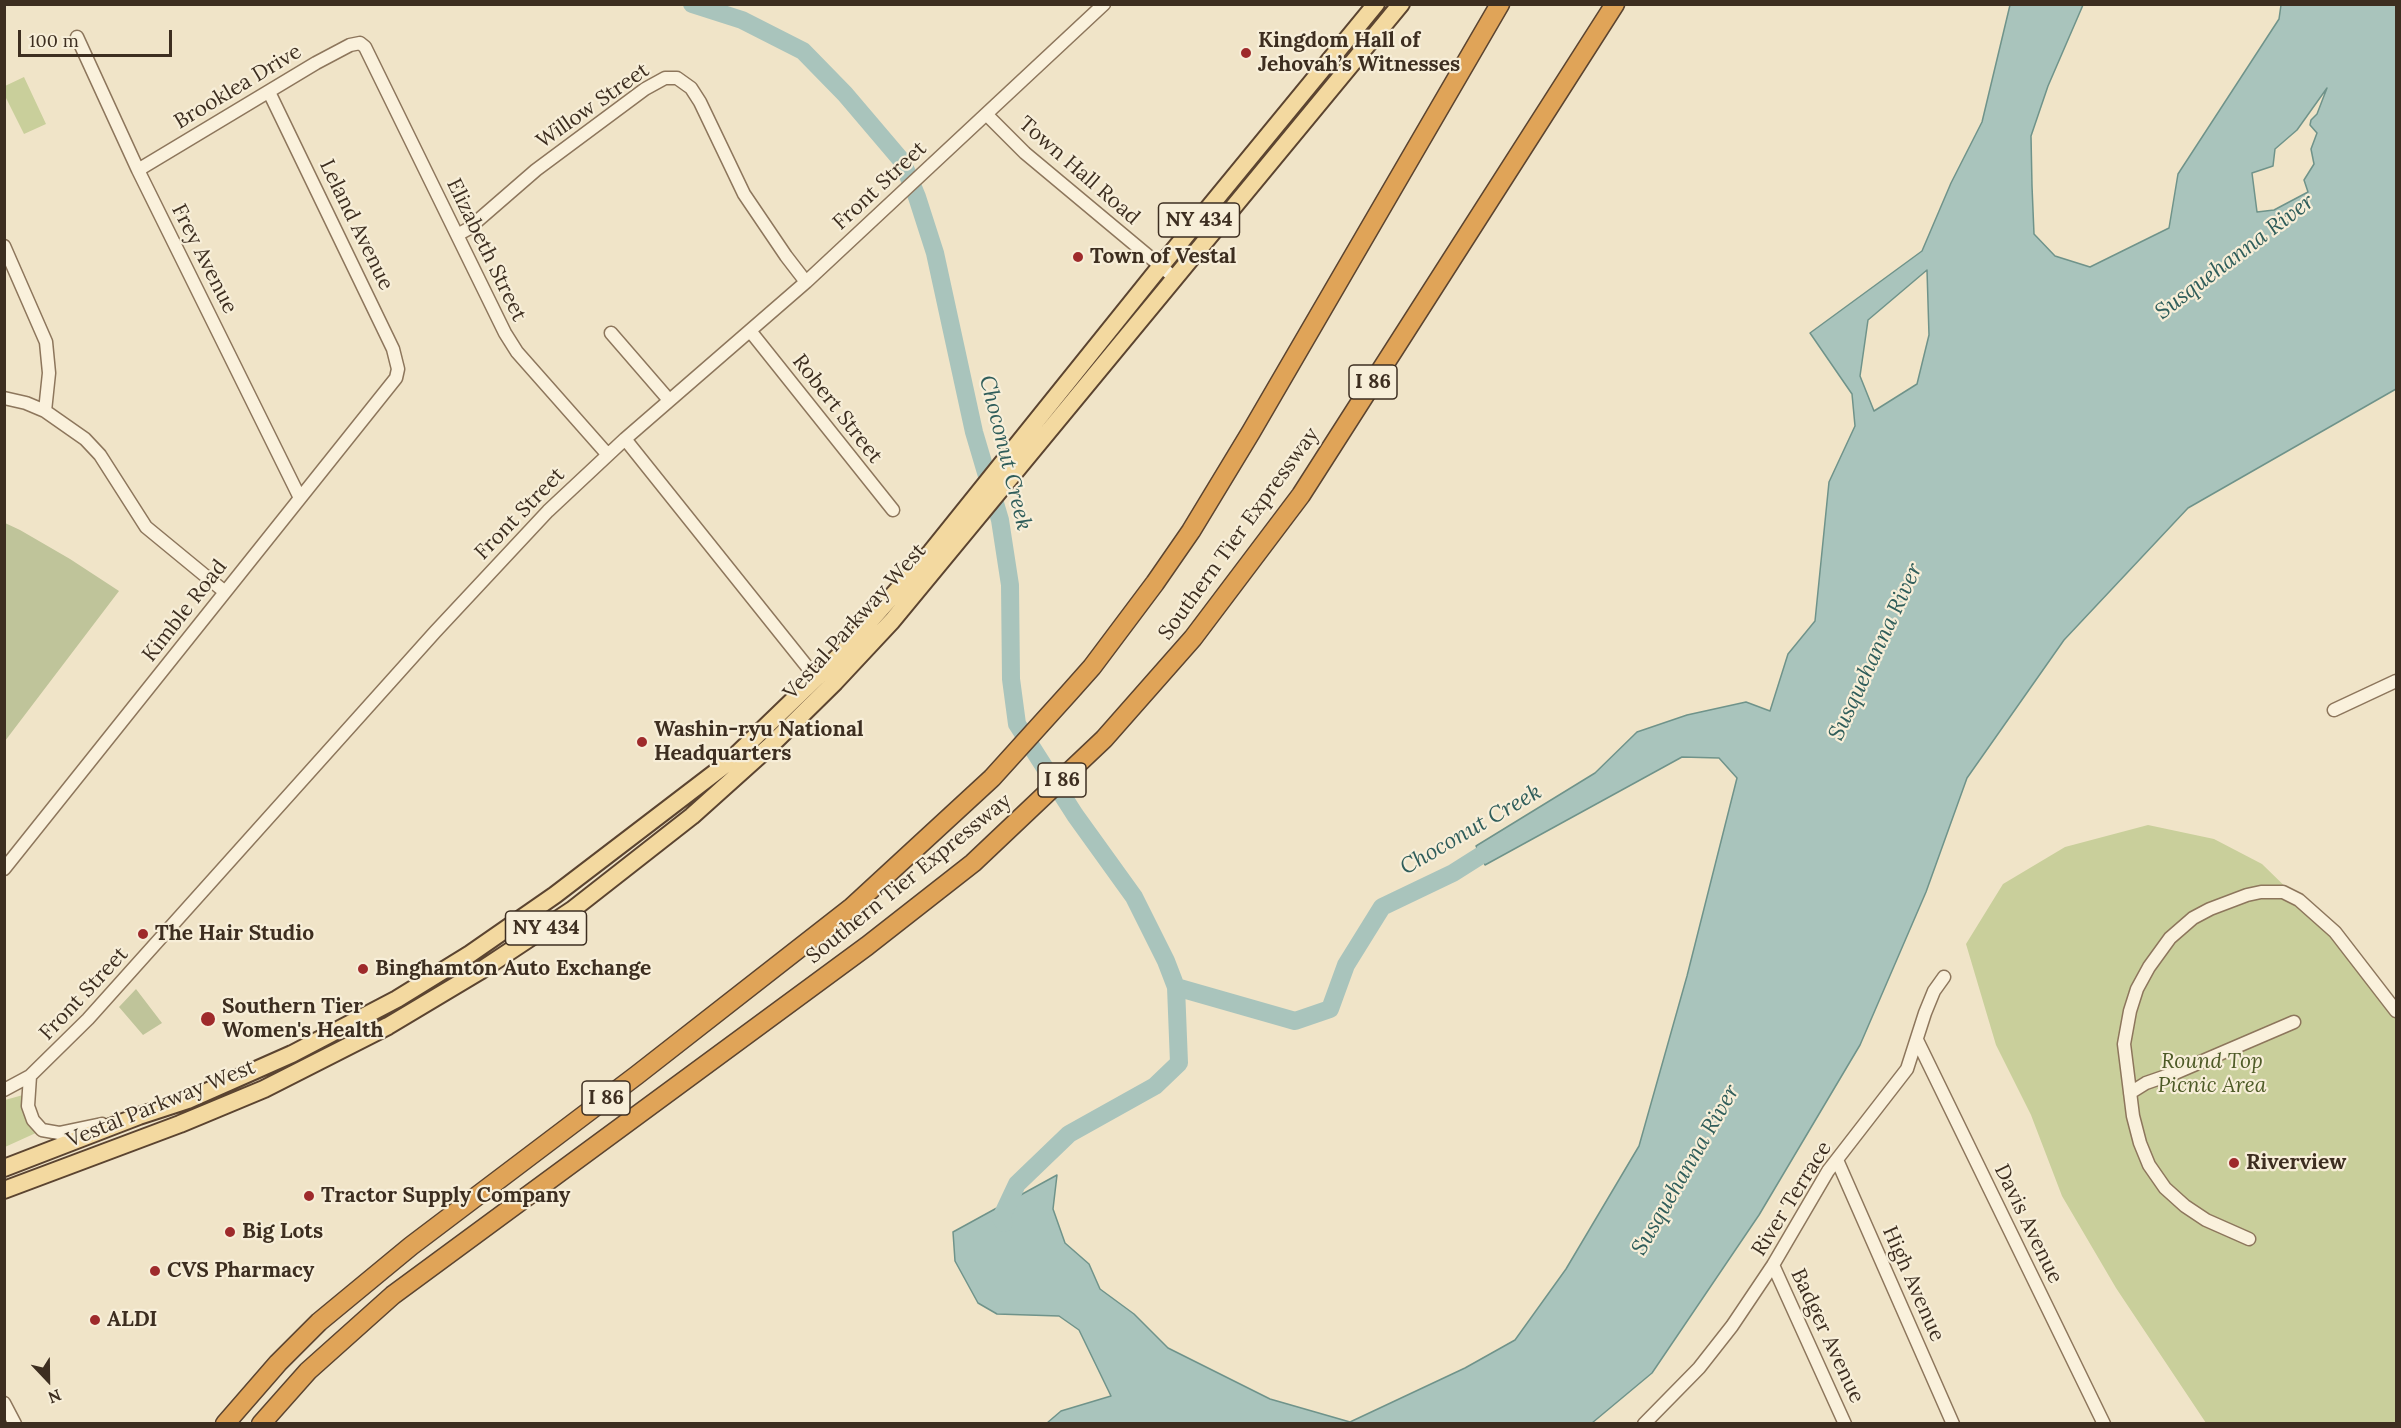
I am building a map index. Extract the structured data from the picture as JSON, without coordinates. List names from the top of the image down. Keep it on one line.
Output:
{"streets":{"highway":["I 86","Southern Tier Expressway"],"main road":["NY 434","Vestal Parkway West"],"street":["Brooklea Drive","Willow Street","Town Hall Road","Front Street","Leland Avenue","Elizabeth Street","Frey Avenue","Robert Street","Kimble Road","River Terrace","Davis Avenue","High Avenue","Badger Avenue"]},"crossings":[["Brooklea Drive","Leland Avenue"],["Brooklea Drive","Elizabeth Street"],["Brooklea Drive","Frey Avenue"],["Willow Street","Front Street"],["Willow Street","Elizabeth Street"],["Town Hall Road","Front Street"],["Town Hall Road","Vestal Parkway West"],["Front Street","Elizabeth Street"],["Front Street","Robert Street"],["Leland Avenue","Kimble Road"],["Frey Avenue","Kimble Road"],["River Terrace","Davis Avenue"],["River Terrace","High Avenue"],["River Terrace","Badger Avenue"]],"water":["Susquehanna River","Choconut Creek"],"parks":["Round Top Picnic Area"],"places":["Kingdom Hall of Jehovah’s Witnesses","Town of Vestal","Washin-ryu National Headquarters","The Hair Studio","Binghamton Auto Exchange","Southern Tier Women's Health","Riverview","Tractor Supply Company","Big Lots","CVS Pharmacy","ALDI"],"scale_bar":"100 m","north":"bottom"}
